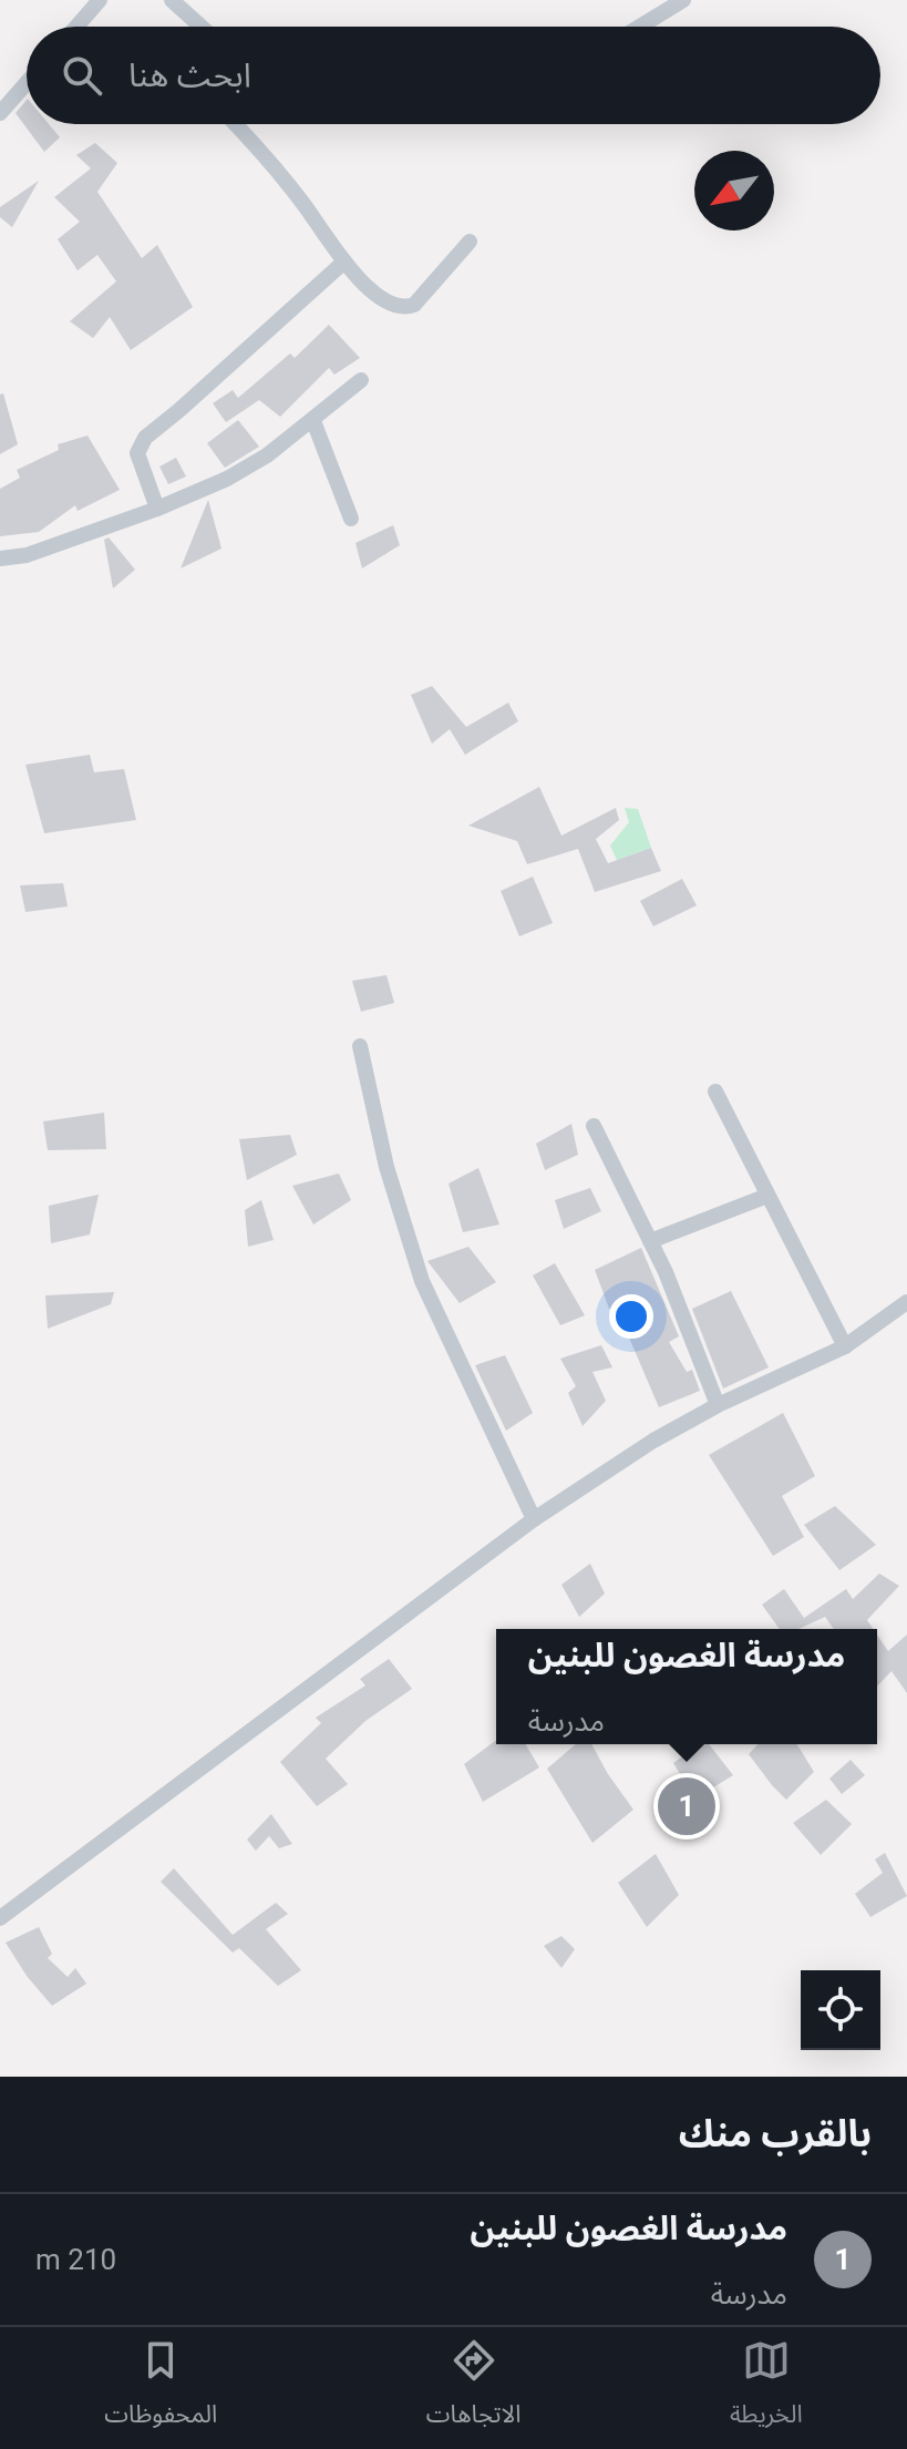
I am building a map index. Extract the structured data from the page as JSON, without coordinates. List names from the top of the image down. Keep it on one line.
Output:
{"north":"bottom left","page":{"search":"ابحث هنا","popup":["مدرسة الغصون للبنين","مدرسة"],"pins":"1","heading":"بالقرب منك","list":[{"mark":"1","name":"مدرسة الغصون للبنين","note":"مدرسة","value":"210 m"}],"nav":["الخريطة","الاتجاهات","المحفوظات"]}}
